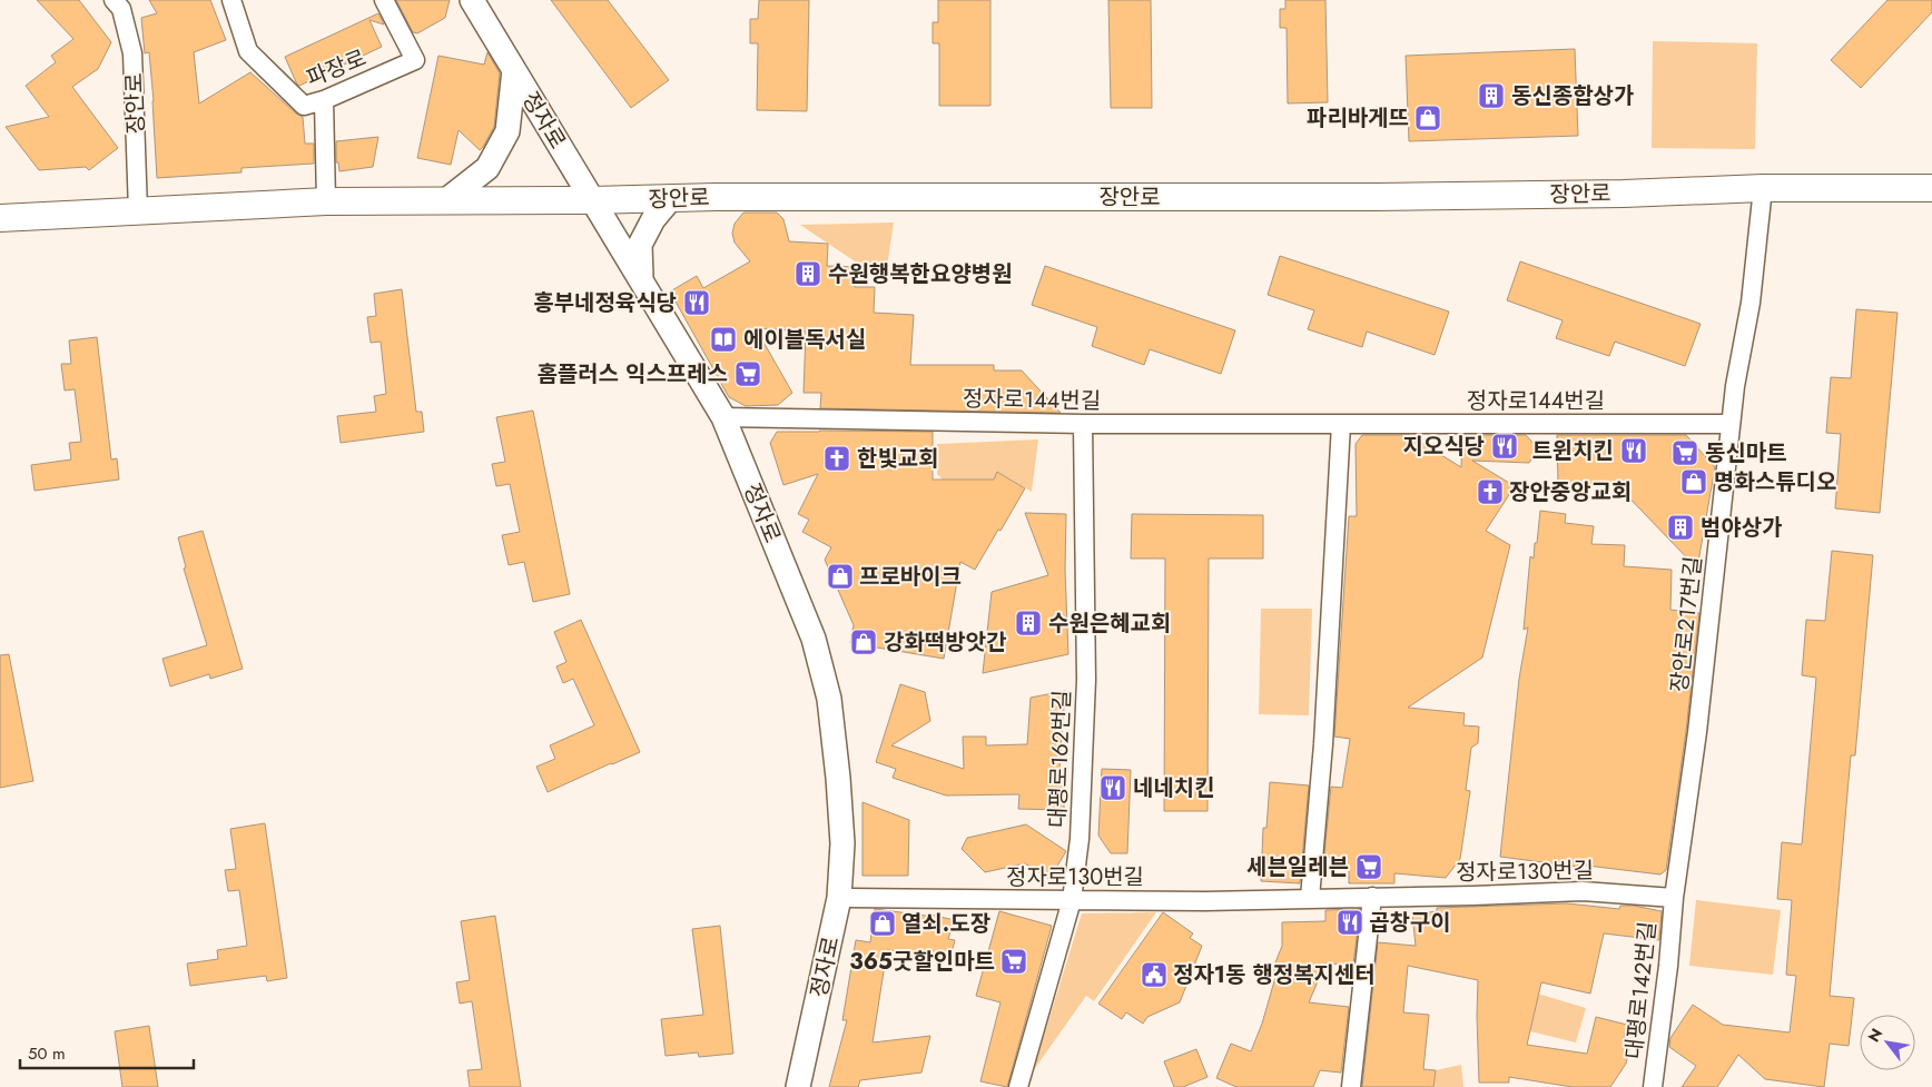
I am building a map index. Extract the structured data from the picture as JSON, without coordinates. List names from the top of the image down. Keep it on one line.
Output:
{"streets":{"main road":["장안로"],"street":["파장로","정자로","정자로144번길","장안로217번길","대평로162번길","정자로130번길","대평로142번길"]},"crossings":[["장안로","정자로"],["장안로","장안로217번길"],["정자로","정자로144번길"],["정자로","정자로130번길"],["정자로144번길","장안로217번길"],["정자로144번길","대평로162번길"],["장안로217번길","정자로130번길"],["장안로217번길","대평로142번길"],["대평로162번길","정자로130번길"],["정자로130번길","대평로142번길"]],"places":{"building":["동신종합상가","수원행복한요양병원","범야상가","수원은혜교회"],"shop":["파리바게뜨","명화스튜디오","프로바이크","강화떡방앗간","열쇠.도장"],"restaurant":["흥부네정육식당","지오식당","트윈치킨","네네치킨","곱창구이"],"library":["에이블독서실"],"supermarket":["홈플러스 익스프레스","동신마트","세븐일레븐","365굿할인마트"],"church":["한빛교회","장안중앙교회"],"public building":["정자1동 행정복지센터"]},"scale_bar":"50 m","north":"top left"}
